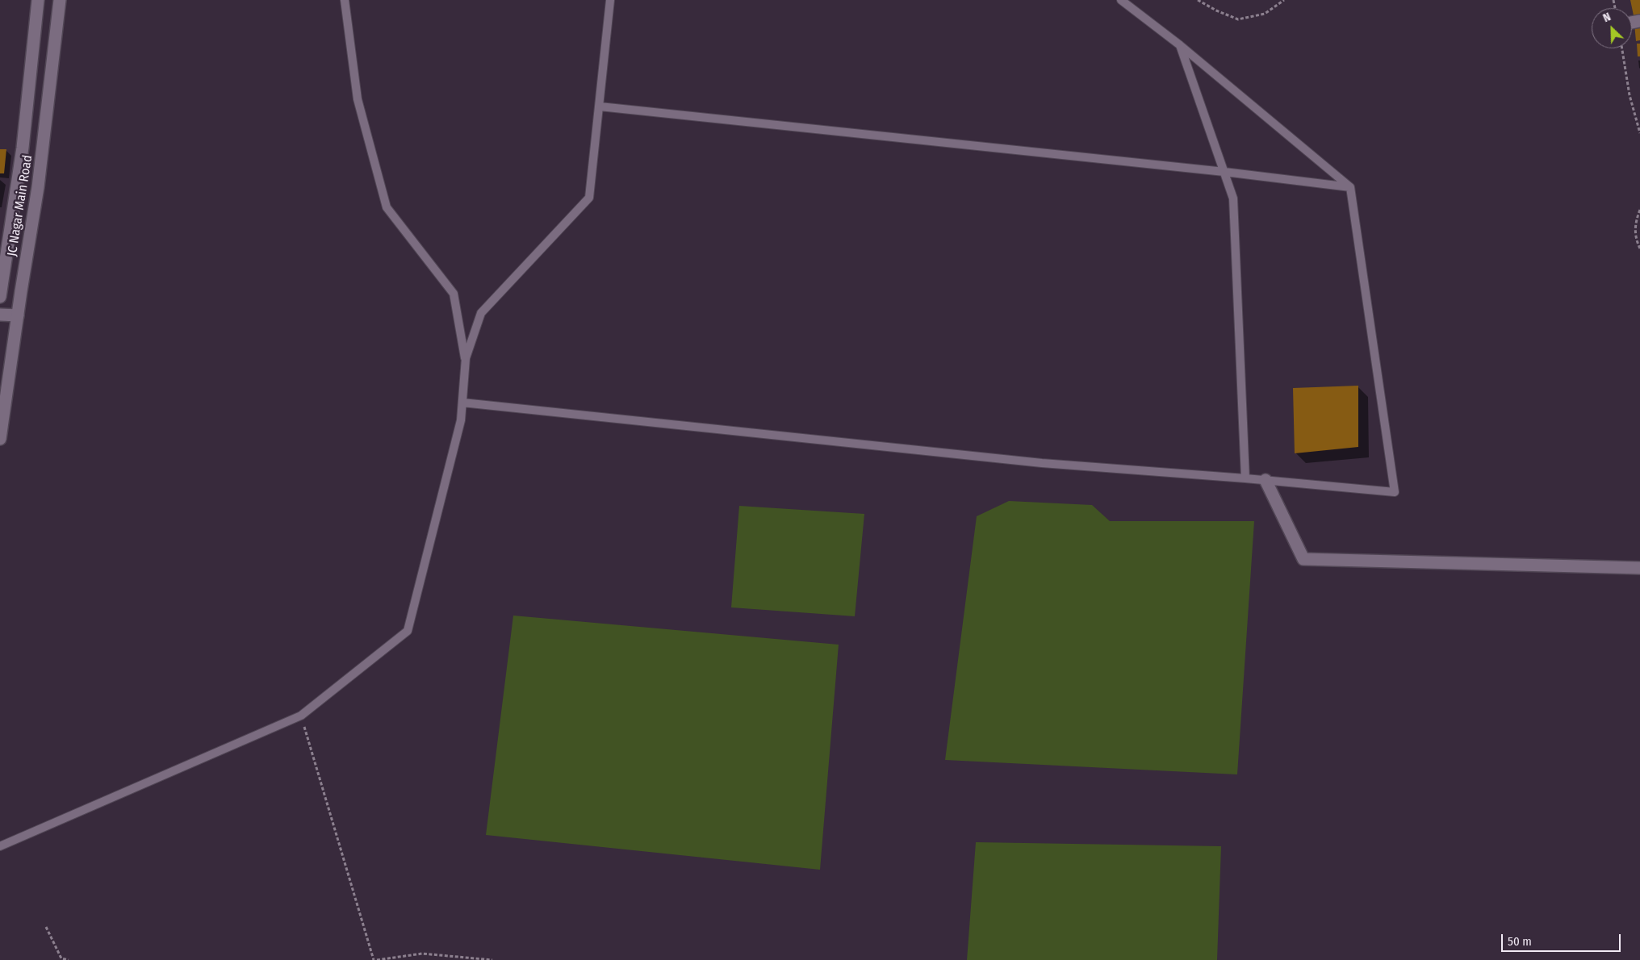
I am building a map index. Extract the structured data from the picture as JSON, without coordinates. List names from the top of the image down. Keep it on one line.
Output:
{"streets":{"main road":["JC Nagar Main Road"]},"scale_bar":"50 m","north":"top left"}
